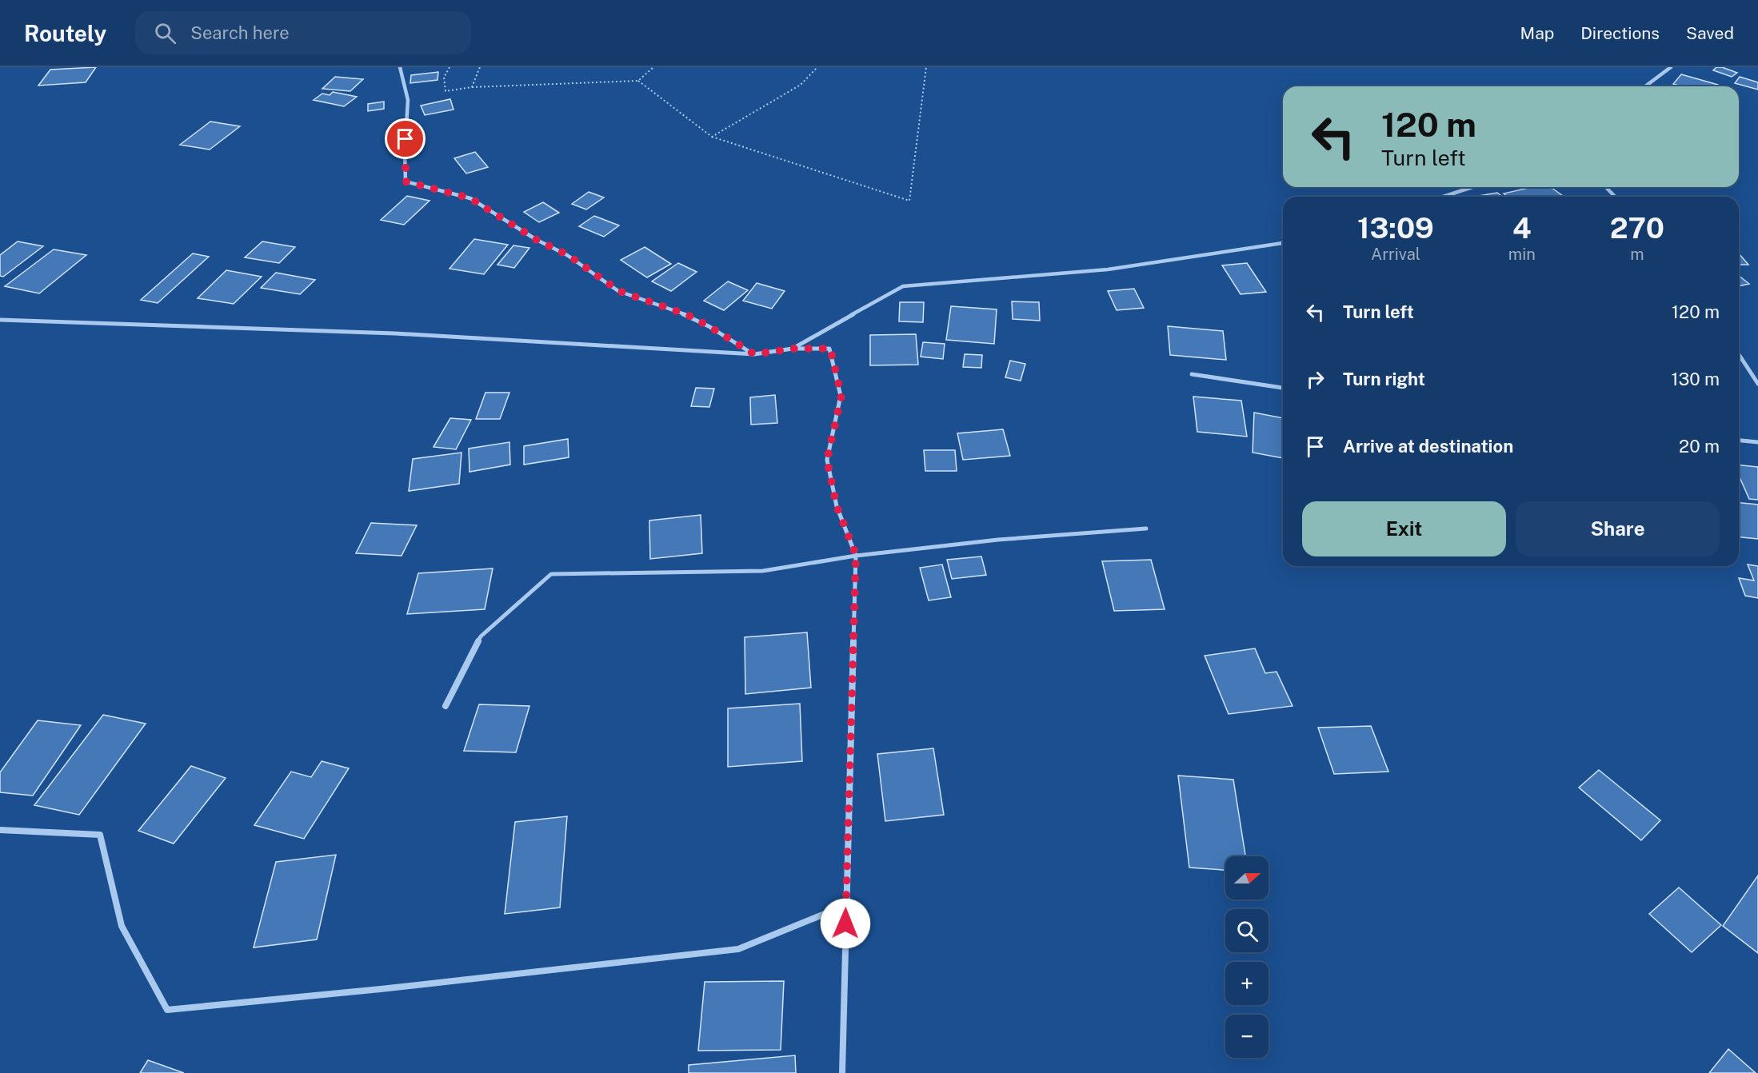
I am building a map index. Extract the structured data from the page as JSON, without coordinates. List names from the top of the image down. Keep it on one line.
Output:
{"north":"right","page":{"header":"Routely","search":"Search here","nav":["Map","Directions","Saved"],"turn":["120 m","Turn left"],"eta":["13:09","Arrival","4","min","270","m"],"list":[{"name":"Turn left","value":"120 m"},{"name":"Turn right","value":"130 m"},{"name":"Arrive at destination","value":"20 m"}],"buttons":["Exit","Share"],"map_buttons":["+","−"]}}
